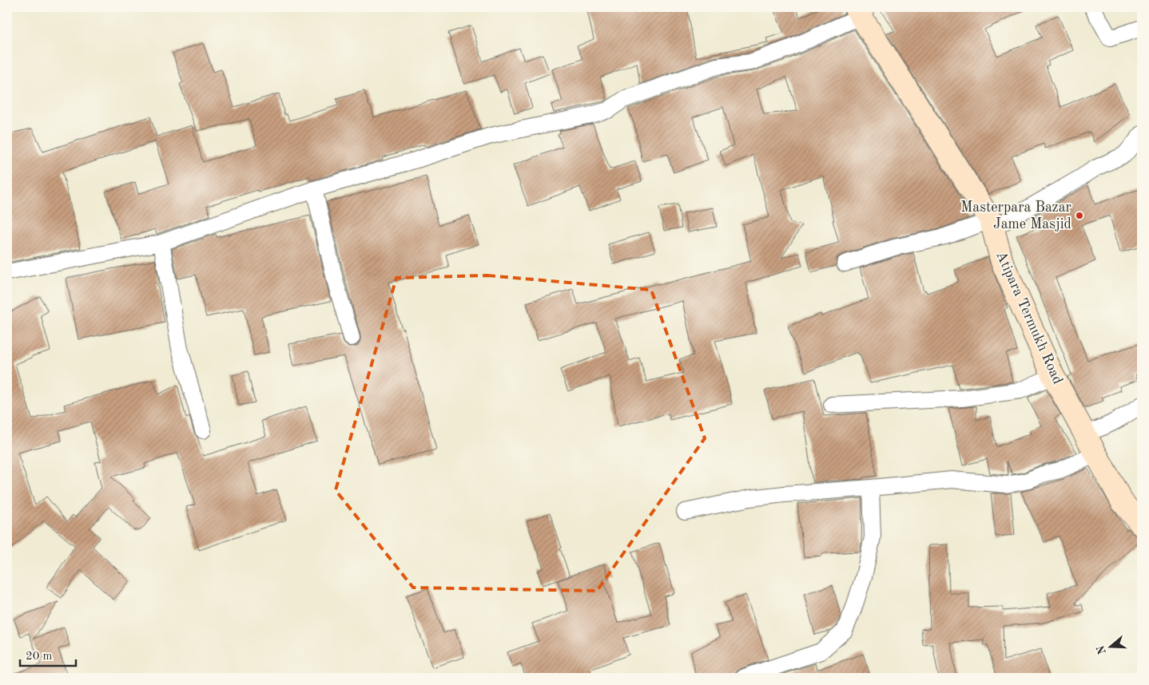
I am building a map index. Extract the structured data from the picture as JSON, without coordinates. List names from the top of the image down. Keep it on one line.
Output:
{"streets":{"main road":["Atipara Termukh Road"]},"places":["Masterpara Bazar Jame Masjid"],"scale_bar":"20 m","north":"left"}
